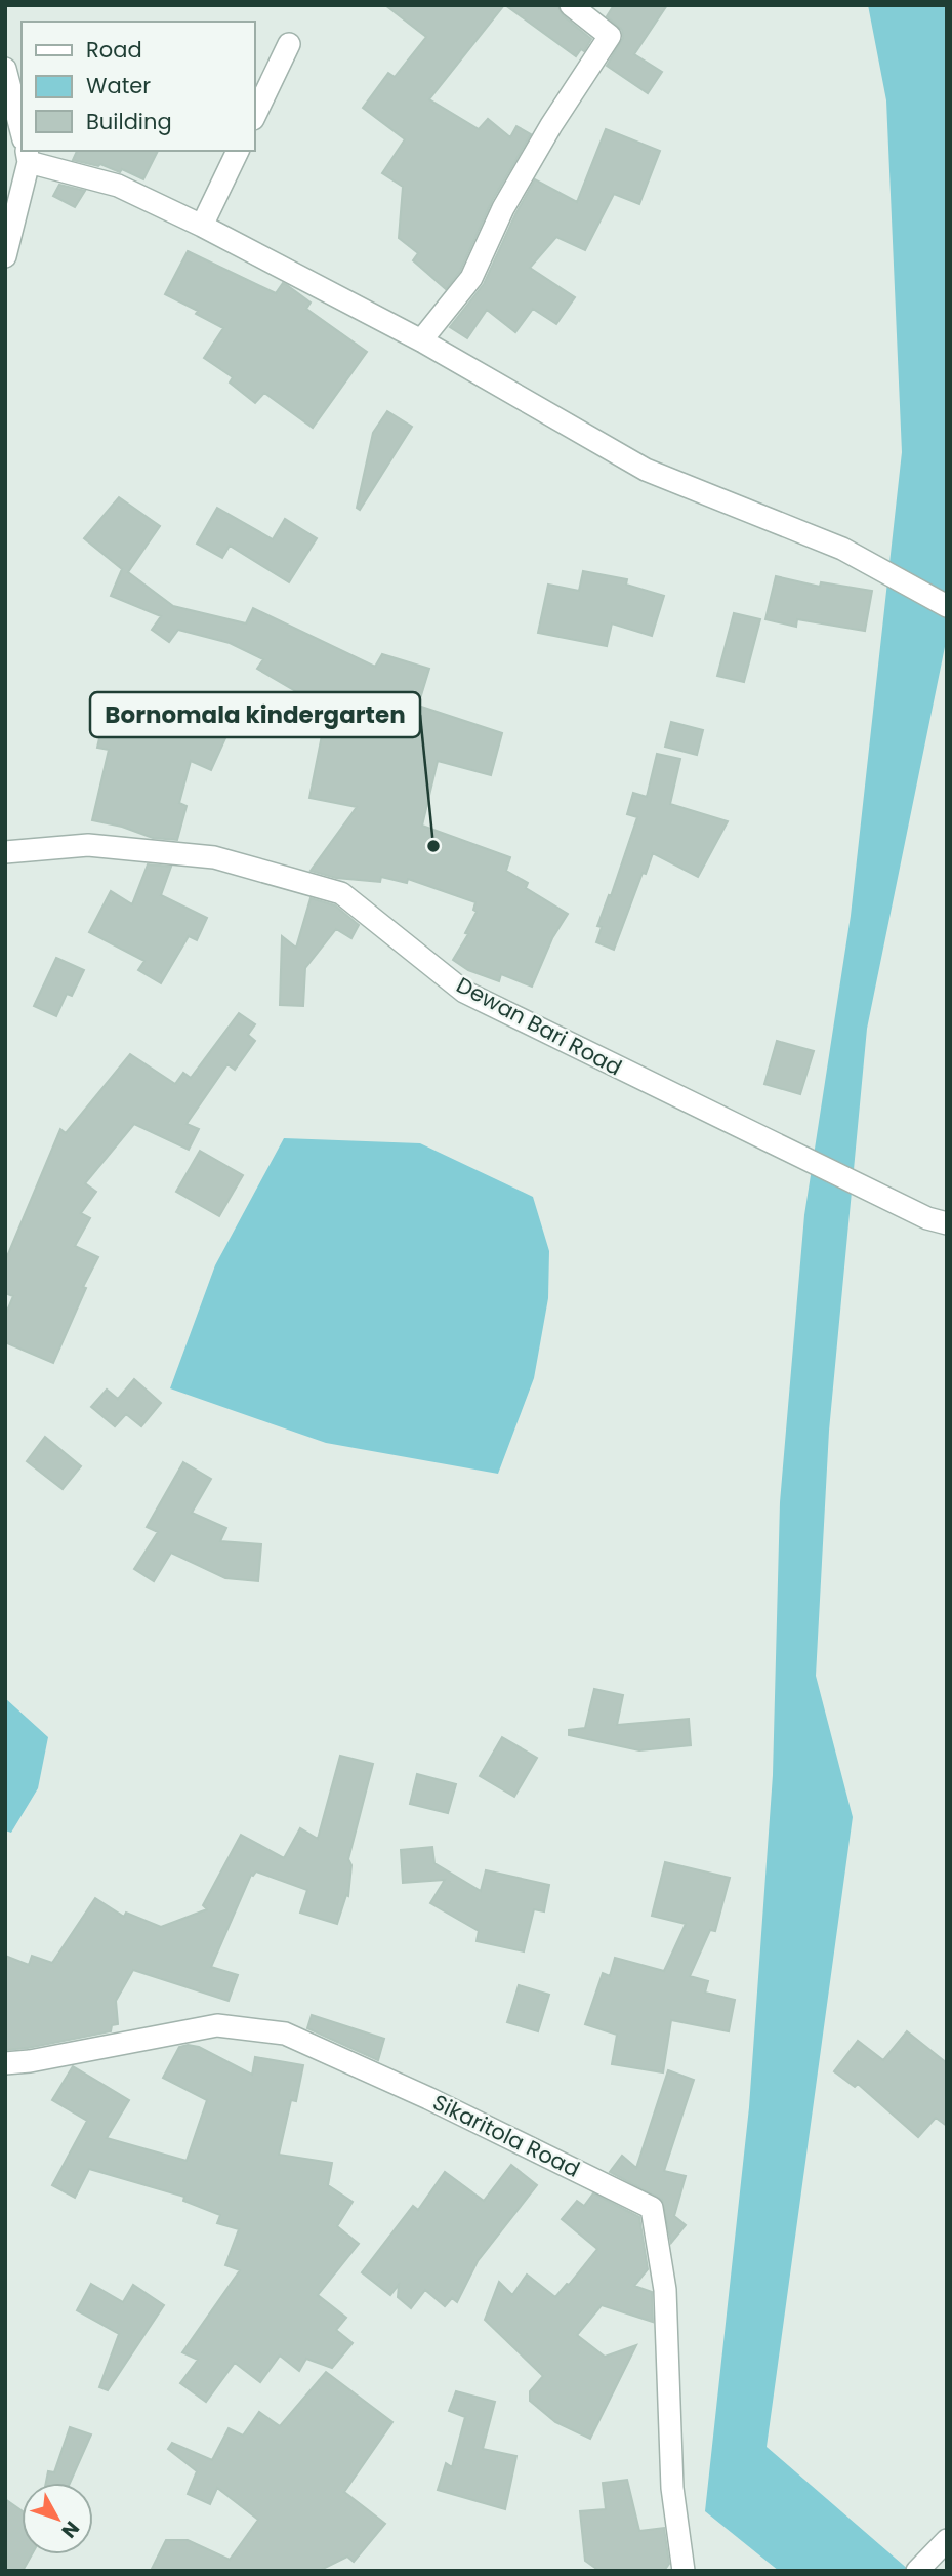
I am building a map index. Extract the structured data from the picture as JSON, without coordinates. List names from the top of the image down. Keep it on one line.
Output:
{"streets":{"street":["Dewan Bari Road","Sikaritola Road"]},"places":["Bornomala kindergarten"],"legend":["Road","Water","Building"],"north":"bottom right"}
